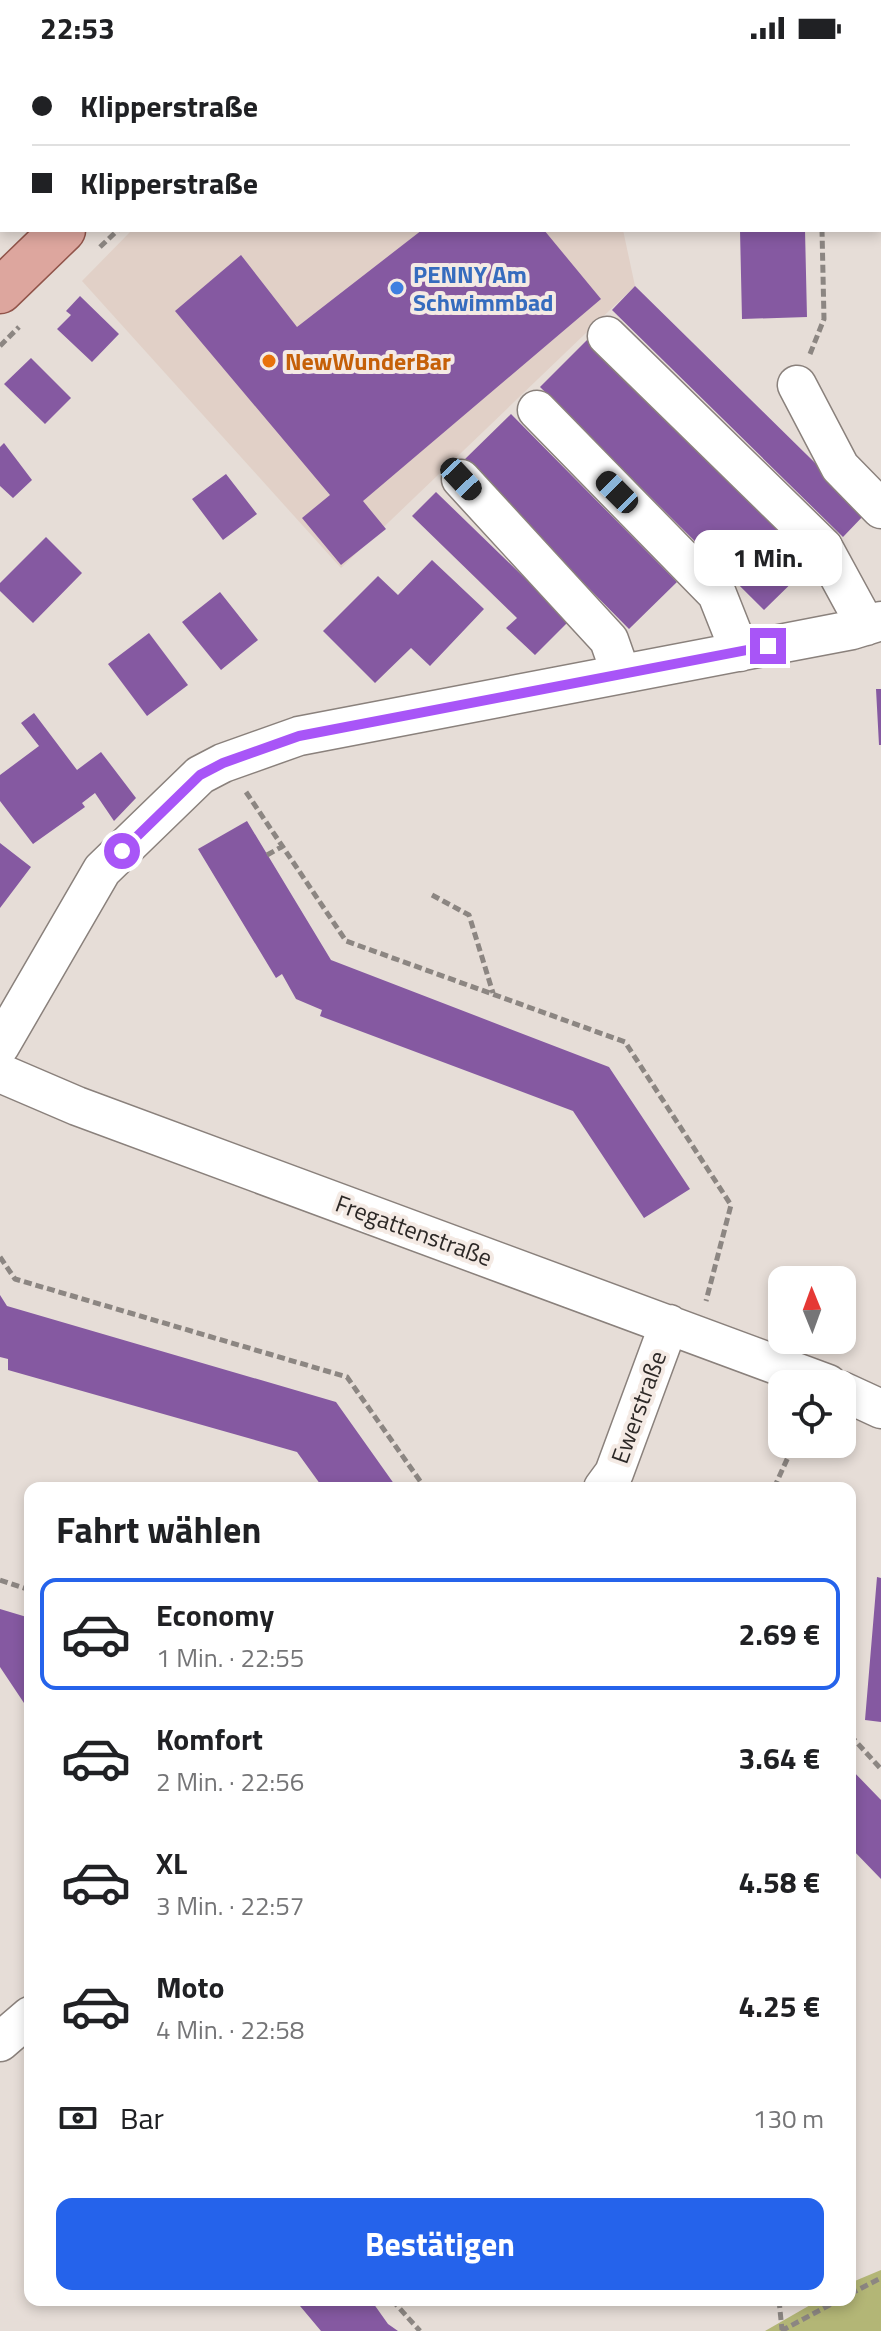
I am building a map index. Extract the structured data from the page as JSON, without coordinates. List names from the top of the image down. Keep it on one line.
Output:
{"streets":{"street":["Fregattenstraße","Ewerstraße"]},"crossings":[["Fregattenstraße","Ewerstraße"]],"places":["PENNY Am Schwimmbad","NewWunderBar"],"north":"top","page":{"status":"22:53","banner":["Klipperstraße","Klipperstraße"],"bubble":"1 Min.","heading":"Fahrt wählen","list":[{"name":"Economy","note":"1 Min. · 22:55","value":"2.69 €"},{"name":"Komfort","note":"2 Min. · 22:56","value":"3.64 €"},{"name":"XL","note":"3 Min. · 22:57","value":"4.58 €"},{"name":"Moto","note":"4 Min. · 22:58","value":"4.25 €"}],"pay":["Bar","130 m"],"buttons":"Bestätigen"}}
